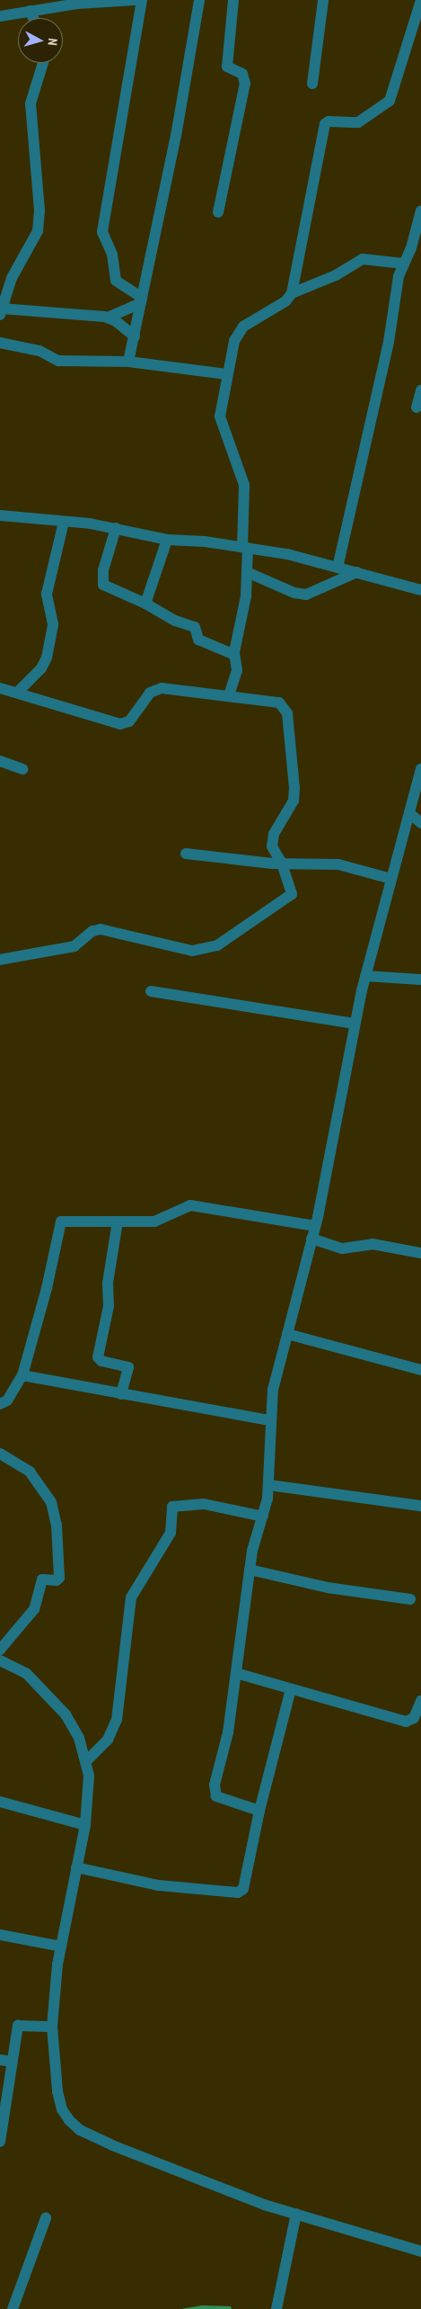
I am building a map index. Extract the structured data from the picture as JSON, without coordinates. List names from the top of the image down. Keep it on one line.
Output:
{"north":"right"}
